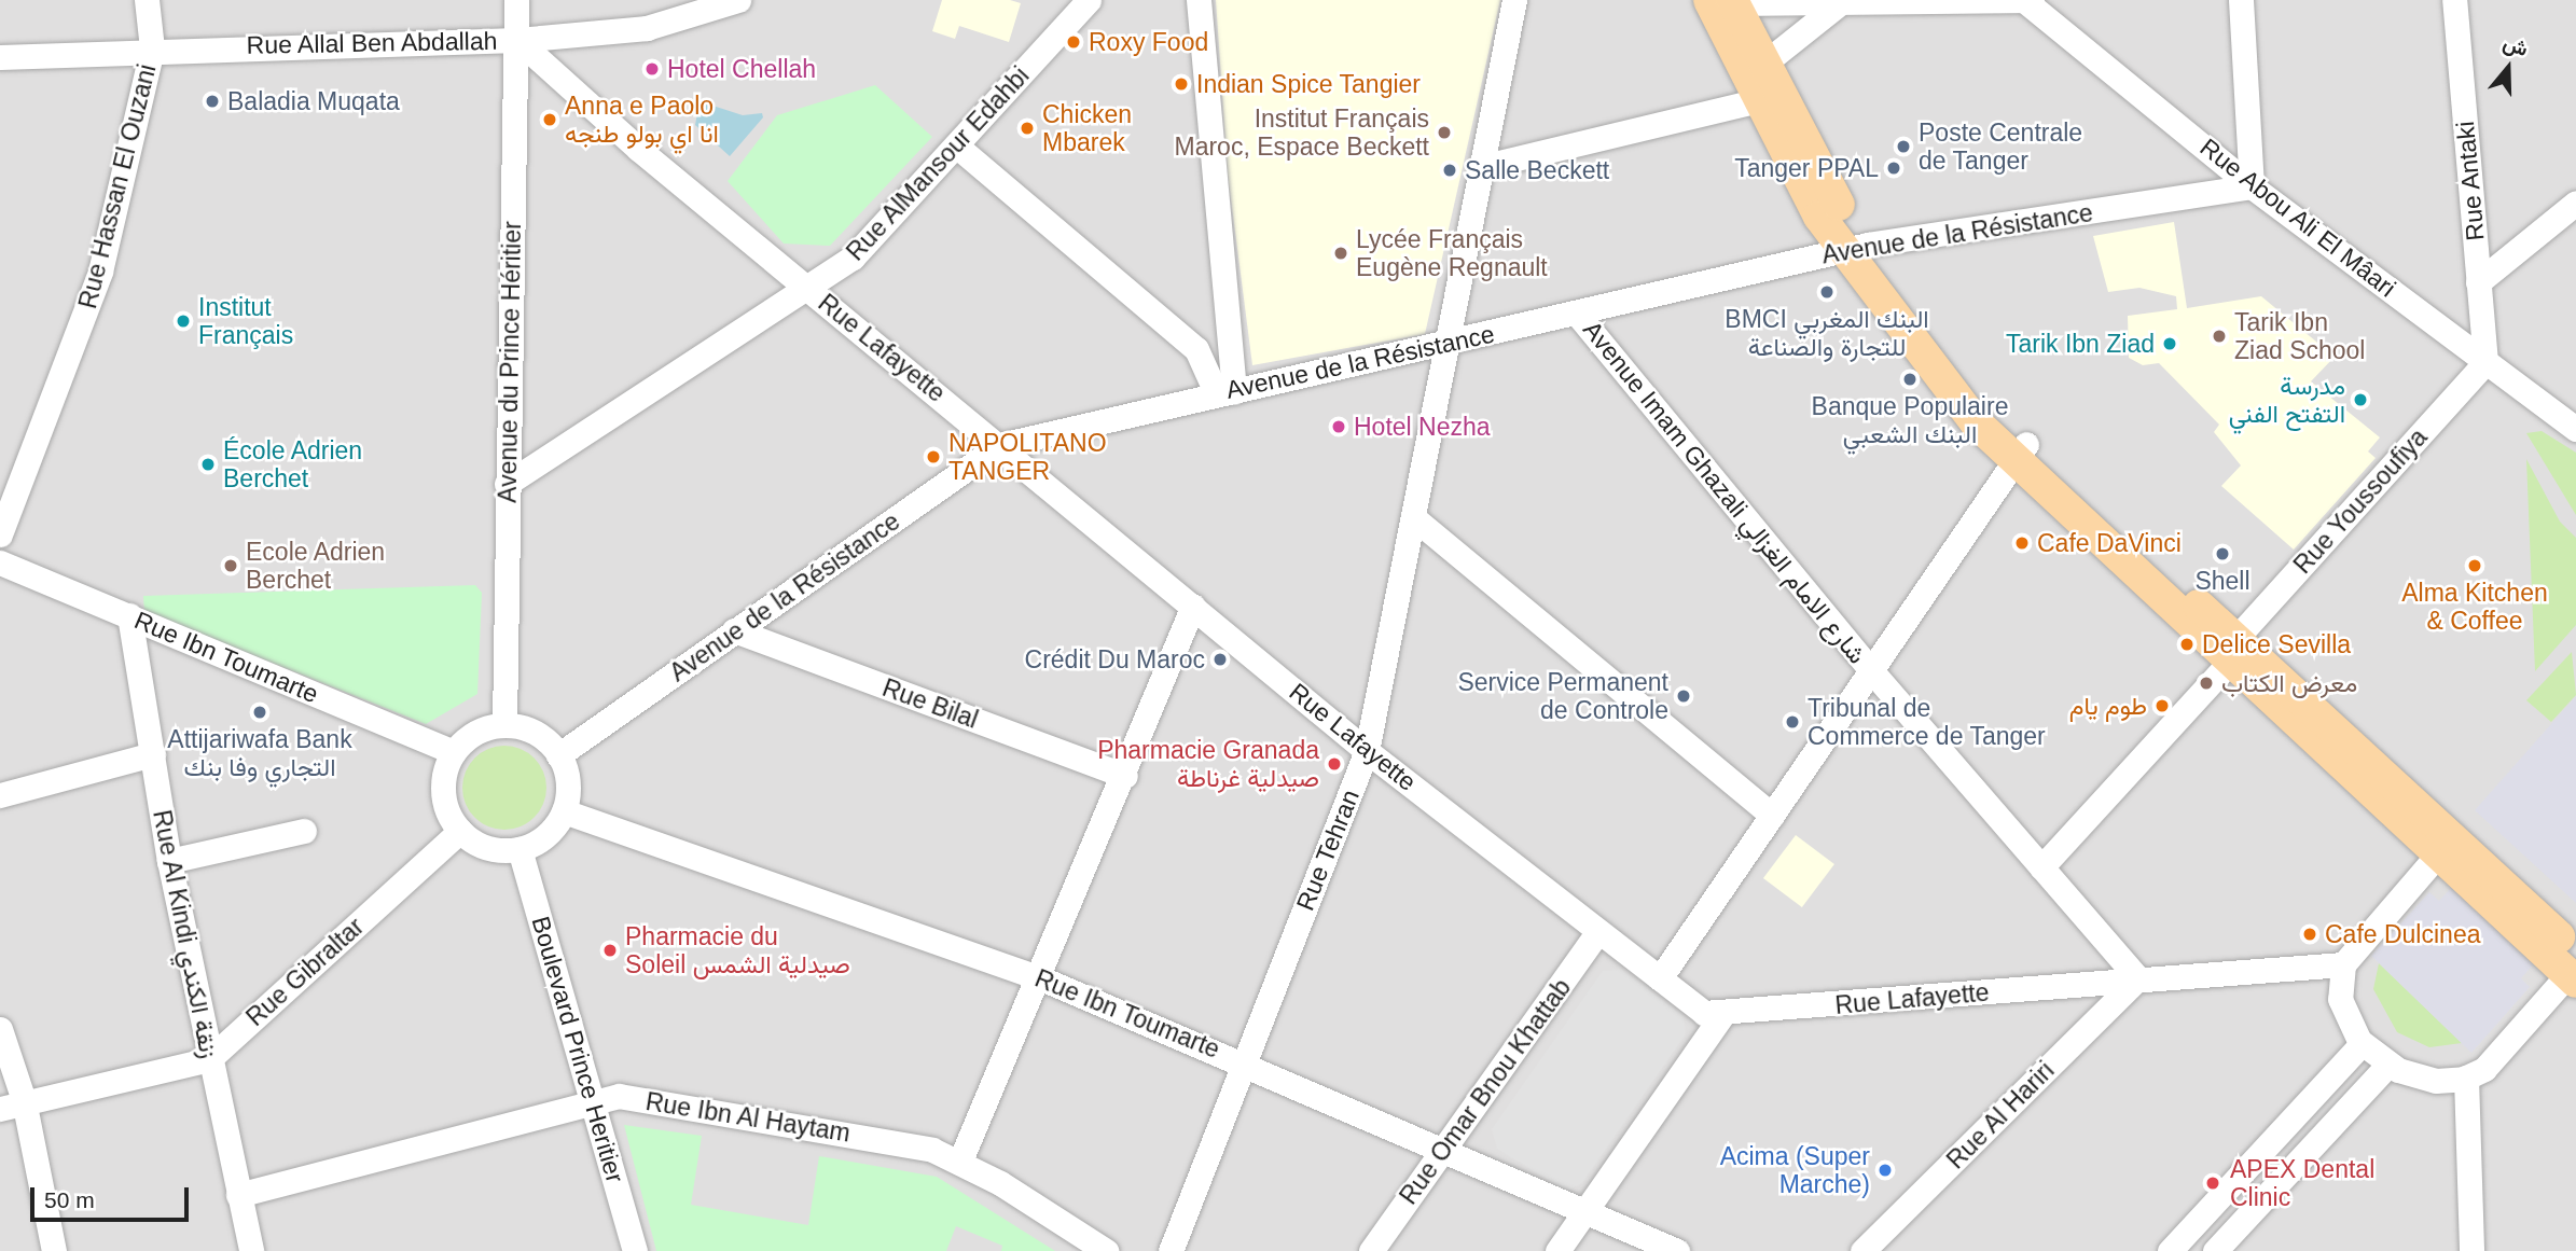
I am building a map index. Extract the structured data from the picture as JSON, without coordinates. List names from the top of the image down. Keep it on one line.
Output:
{"streets":{"street":["Rue Allal Ben Abdallah","Rue AlMansour Edahbi","Rue Antaki","Rue Hassan El Ouzani","Rue Abou Ali El Mâari","Avenue de la Résistance","Rue Lafayette","Avenue du Prince Héritier","Avenue Imam Ghazali شارع الامام الغزالي","Rue Youssoufiya","Rue Ibn Toumarte","Rue Bilal","Rue Tehran","Rue Al Kindi زنقة الكندي","Rue Gibraltar","Boulevard Prince Heritier","Rue Omar Bnou Khattab","Rue Al Hariri","Rue Ibn Al Haytam"]},"crossings":[["Rue Allal Ben Abdallah","Rue Hassan El Ouzani"],["Rue Allal Ben Abdallah","Rue Lafayette"],["Rue Allal Ben Abdallah","Avenue du Prince Héritier"],["Rue AlMansour Edahbi","Rue Lafayette"],["Rue AlMansour Edahbi","Avenue du Prince Héritier"],["Rue Antaki","Rue Abou Ali El Mâari"],["Rue Antaki","Rue Youssoufiya"],["Rue Abou Ali El Mâari","Avenue de la Résistance"],["Rue Abou Ali El Mâari","Rue Youssoufiya"],["Avenue de la Résistance","Rue Lafayette"],["Avenue de la Résistance","Avenue du Prince Héritier"],["Avenue de la Résistance","Avenue Imam Ghazali شارع الامام الغزالي"],["Avenue de la Résistance","Rue Ibn Toumarte"],["Avenue de la Résistance","Rue Bilal"],["Avenue de la Résistance","Rue Tehran"],["Avenue de la Résistance","Rue Gibraltar"],["Avenue de la Résistance","Boulevard Prince Heritier"],["Rue Lafayette","Avenue du Prince Héritier"],["Rue Lafayette","Avenue Imam Ghazali شارع الامام الغزالي"],["Rue Lafayette","Rue Tehran"],["Rue Lafayette","Rue Omar Bnou Khattab"],["Rue Lafayette","Rue Al Hariri"],["Avenue du Prince Héritier","Rue Ibn Toumarte"],["Avenue du Prince Héritier","Rue Gibraltar"],["Avenue du Prince Héritier","Boulevard Prince Heritier"],["Avenue Imam Ghazali شارع الامام الغزالي","Rue Youssoufiya"],["Avenue Imam Ghazali شارع الامام الغزالي","Rue Al Hariri"],["Rue Ibn Toumarte","Rue Tehran"],["Rue Ibn Toumarte","Rue Al Kindi زنقة الكندي"],["Rue Ibn Toumarte","Rue Gibraltar"],["Rue Ibn Toumarte","Boulevard Prince Heritier"],["Rue Ibn Toumarte","Rue Omar Bnou Khattab"],["Rue Al Kindi زنقة الكندي","Rue Gibraltar"],["Rue Al Kindi زنقة الكندي","Rue Ibn Al Haytam"],["Rue Gibraltar","Boulevard Prince Heritier"],["Boulevard Prince Heritier","Rue Ibn Al Haytam"]],"places":["Roxy Food","Hotel Chellah","Indian Spice Tangier","Baladia Muqata","Anna e Paolo انا اي بولو طنجه","Chicken Mbarek","Institut Français Maroc, Espace Beckett","Poste Centrale de Tanger","Tanger PPAL","Salle Beckett","Lycée Français Eugène Regnault","BMCI البنك المغربي للتجارة والصناعة","Institut Français","Tarik Ibn Ziad School","Tarik Ibn Ziad","Banque Populaire البنك الشعبي","مدرسة التفتح الفني","Hotel Nezha","NAPOLITANO TANGER","École Adrien Berchet","Cafe DaVinci","Shell","Ecole Adrien Berchet","Alma Kitchen & Coffee","Delice Sevilla","Crédit Du Maroc","معرض الكتاب","Service Permanent de Controle","طوم يام","Attijariwafa Bank التجاري وفا بنك","Tribunal de Commerce de Tanger","Pharmacie Granada صيدلية غرناطة","Cafe Dulcinea","Pharmacie du Soleil صيدلية الشمس","Acima (Super Marche)","APEX Dental Clinic"],"scale_bar":"50 m","north":"top"}
